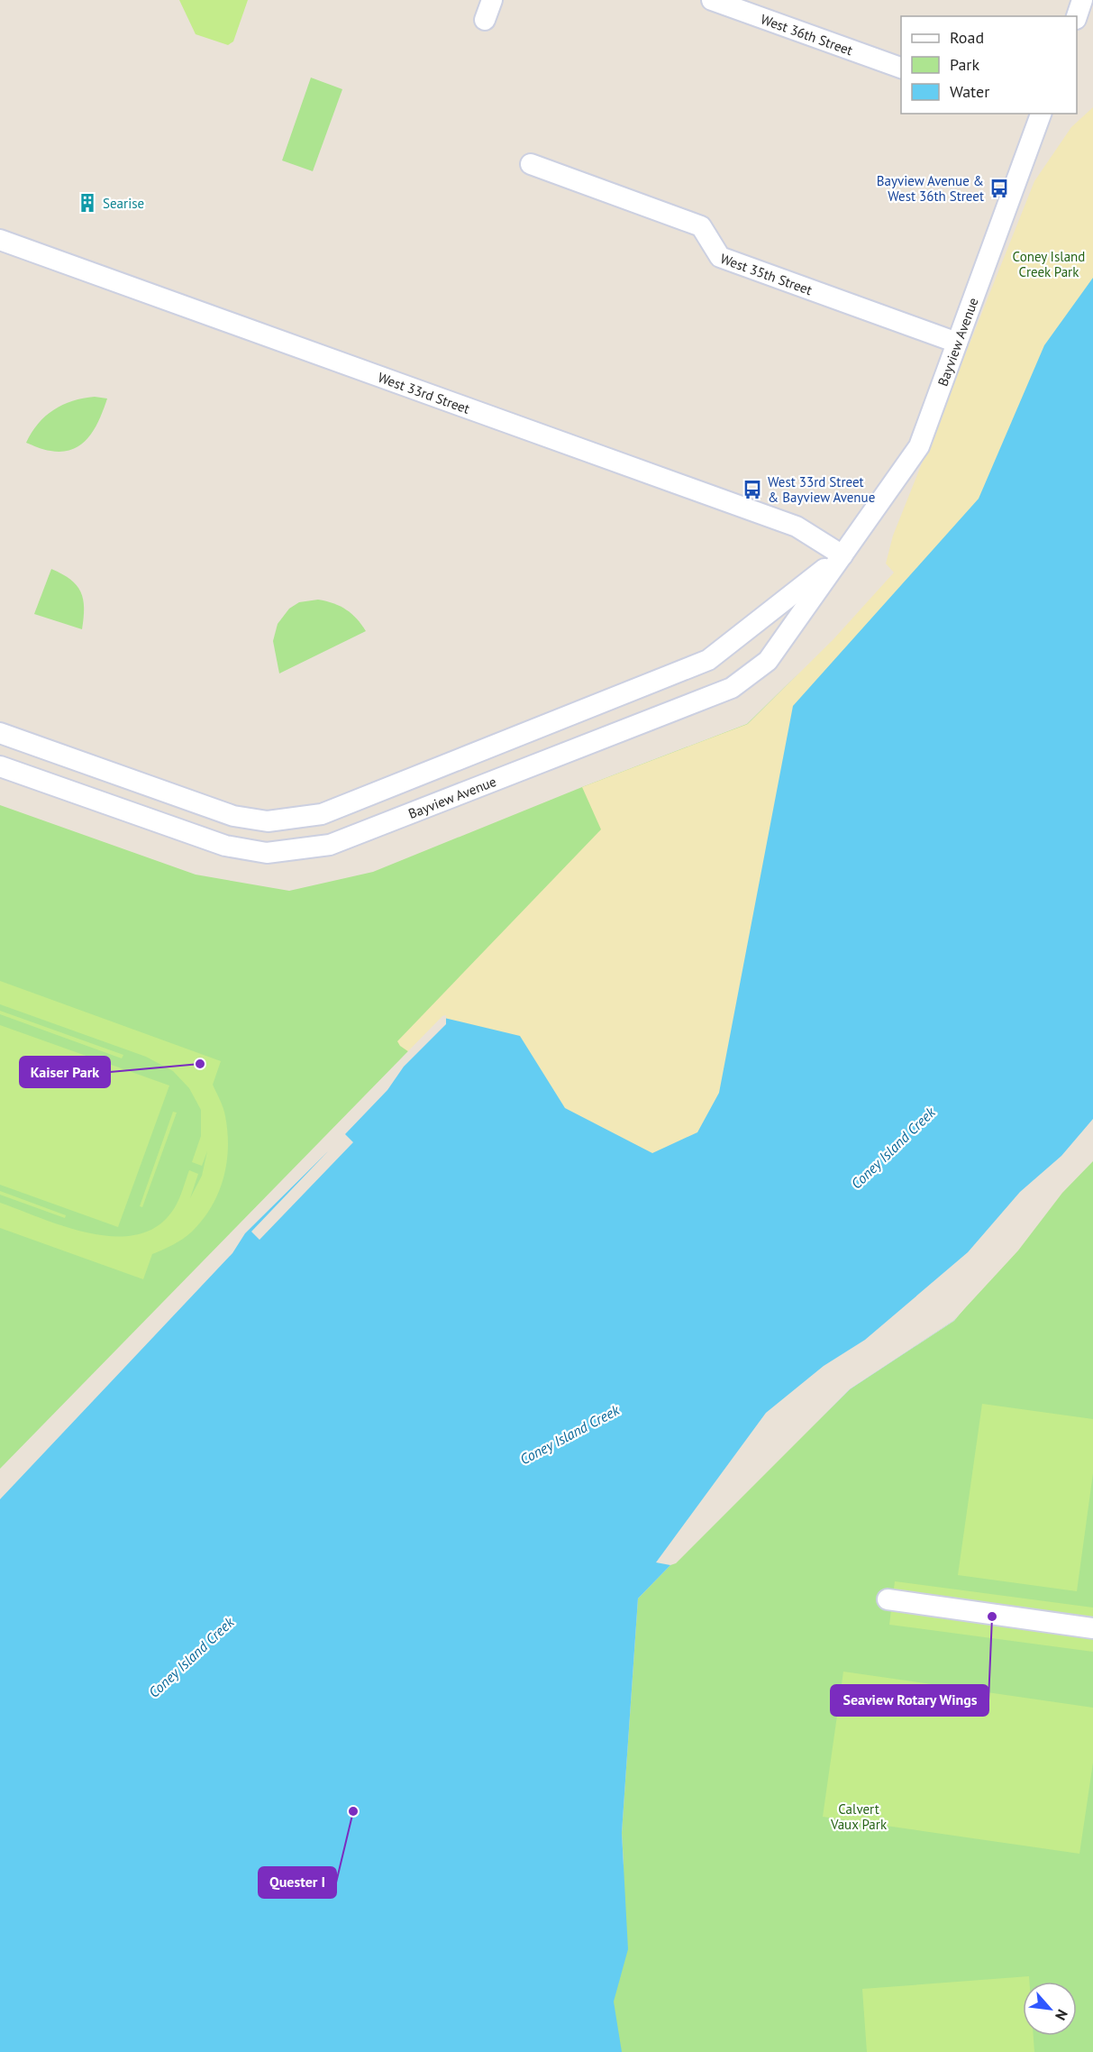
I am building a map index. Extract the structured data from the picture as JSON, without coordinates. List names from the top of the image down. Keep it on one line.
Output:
{"streets":{"street":["West 36th Street","West 35th Street","Bayview Avenue","West 33rd Street"]},"crossings":[["West 35th Street","Bayview Avenue"],["Bayview Avenue","West 33rd Street"]],"water":["Coney Island Creek"],"parks":["Coney Island Creek Park","Calvert Vaux Park"],"places":{"bus stop":["Bayview Avenue & West 36th Street","West 33rd Street & Bayview Avenue"],"building":["Searise"],"other":["Kaiser Park","Seaview Rotary Wings","Quester I"]},"legend":["Road","Park","Water"],"north":"bottom right"}
